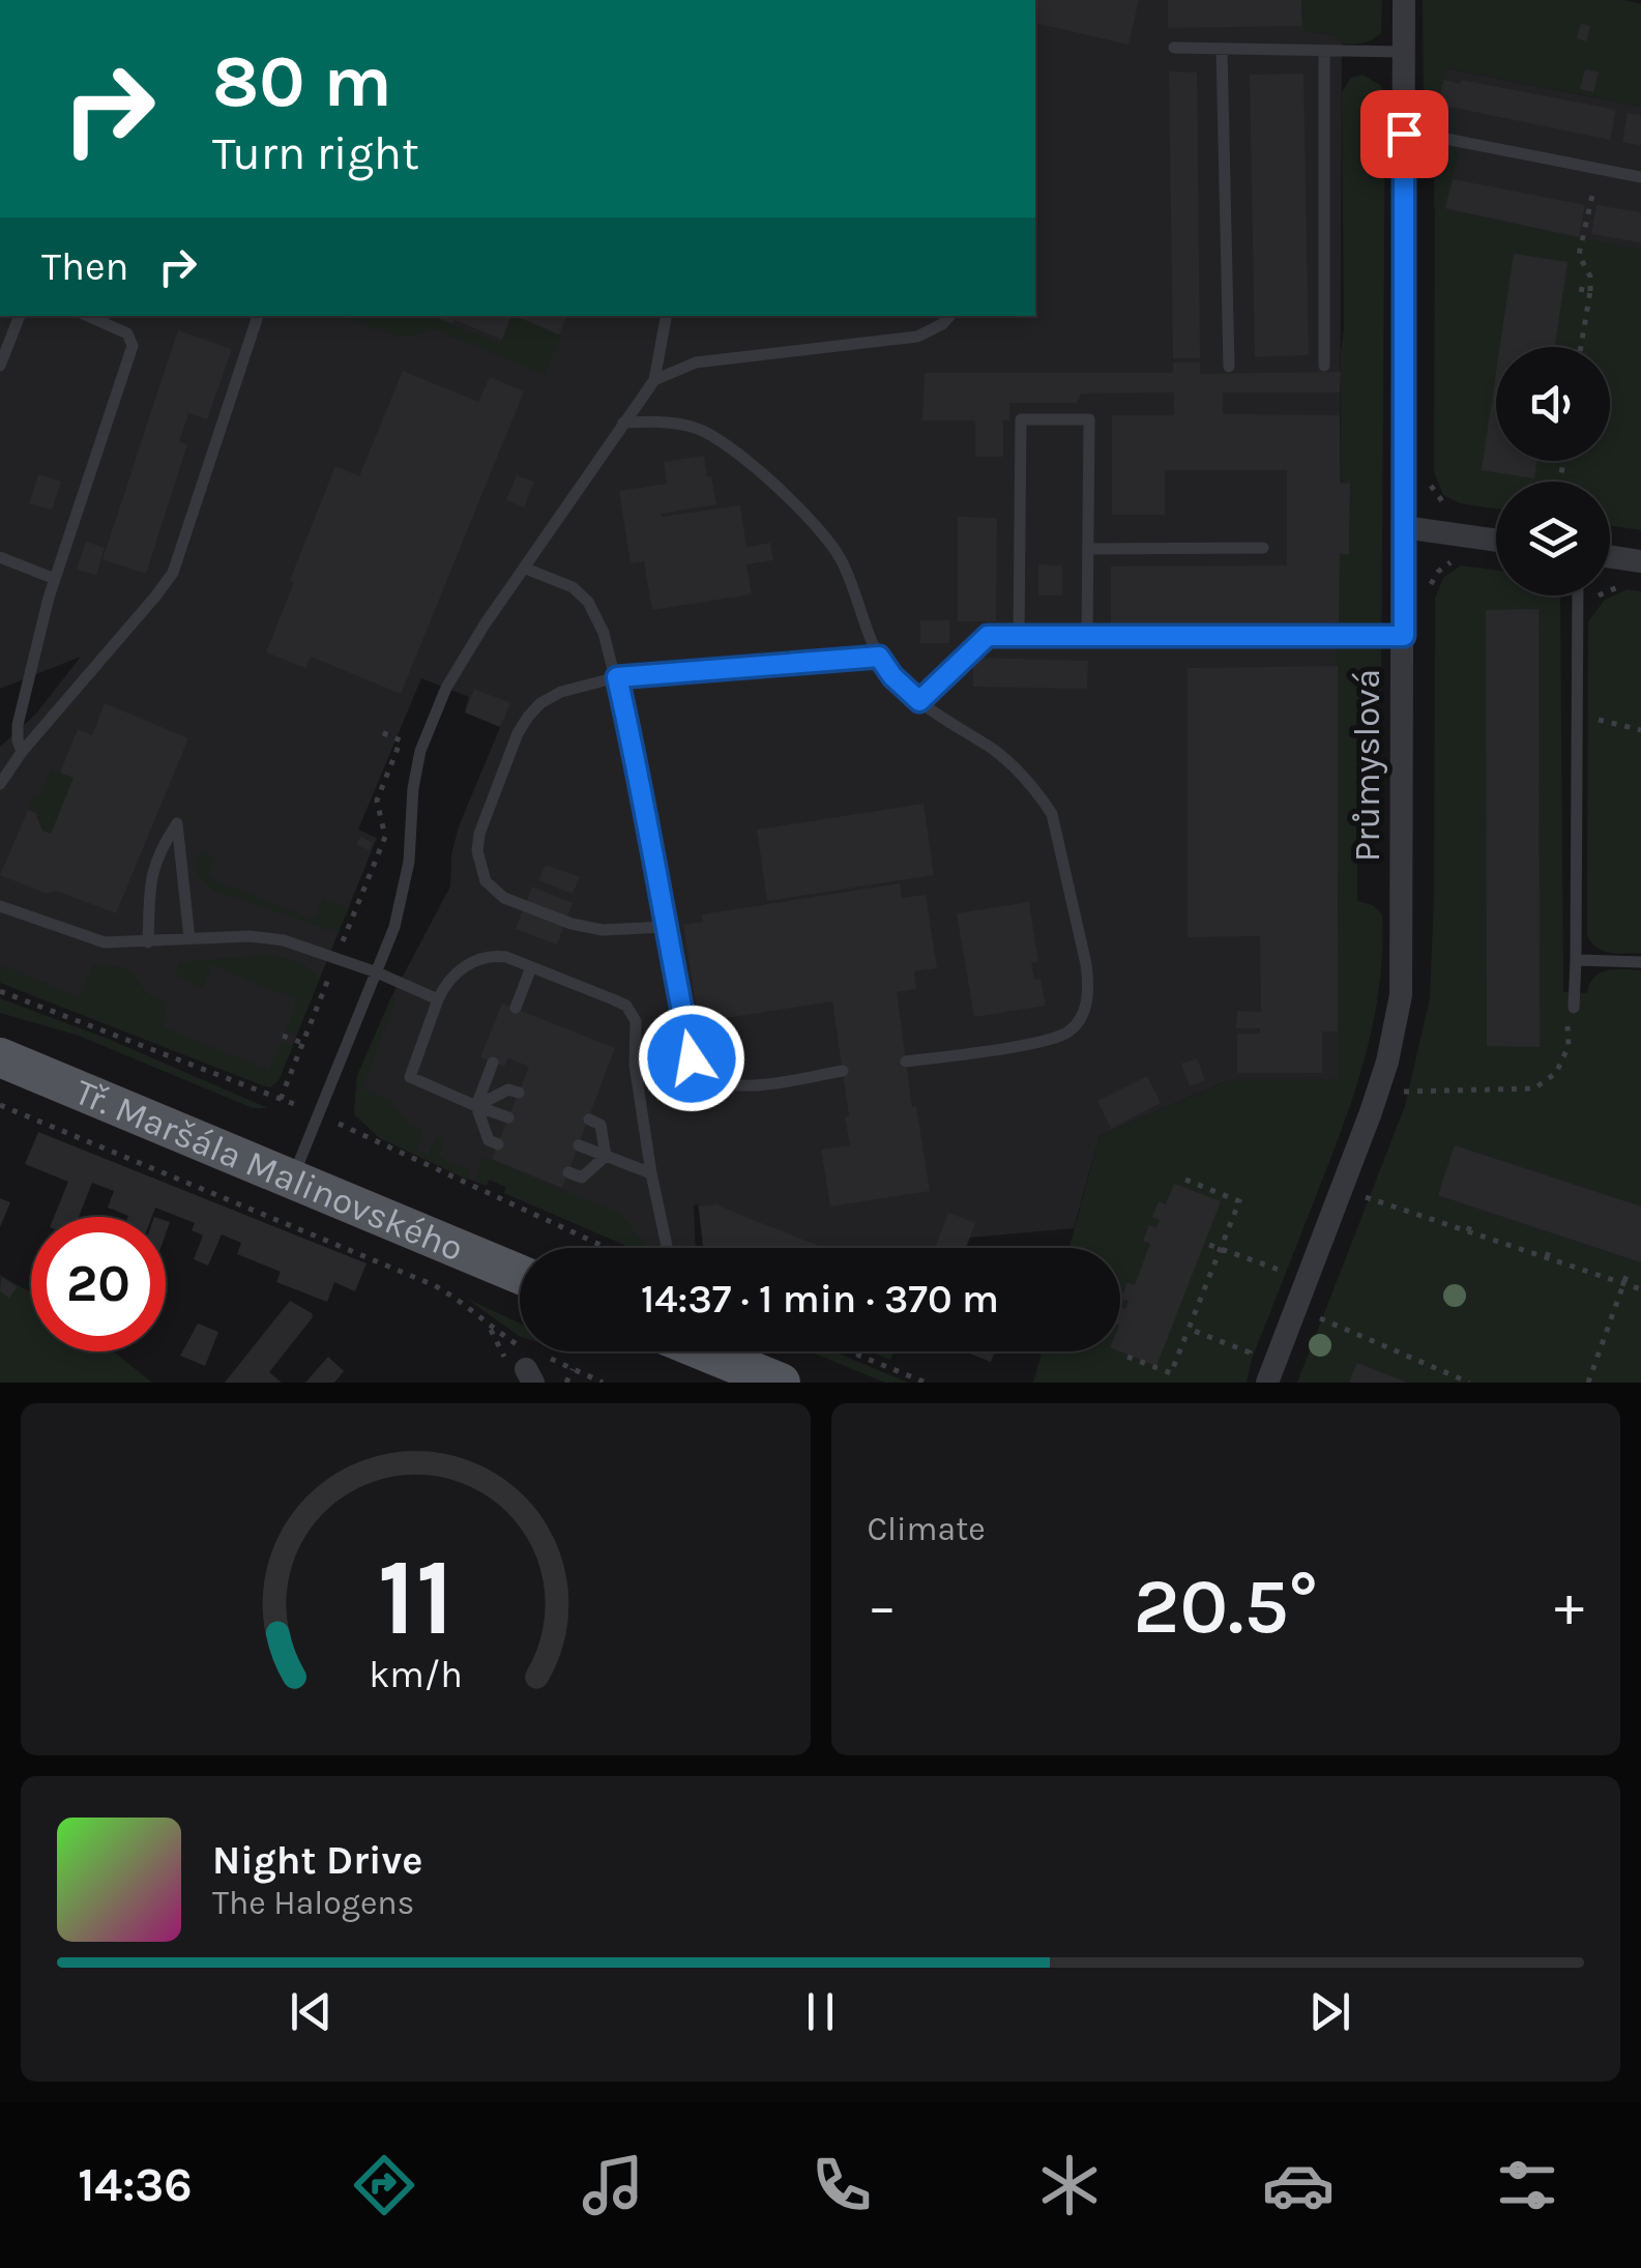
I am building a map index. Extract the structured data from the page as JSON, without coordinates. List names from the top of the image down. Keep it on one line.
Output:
{"streets":{"main road":["Tř. Maršála Malinovského"],"street":["Průmyslová"]},"page":{"turn":["80 m","Turn right"],"then":"Then","limit":"20","trip":"14:37 · 1 min · 370 m","tile":"Climate","heat":["−","20.5°","+"],"song":["Night Drive","The Halogens"],"tabs":"14:36","gauge":["11","km/h"]}}
